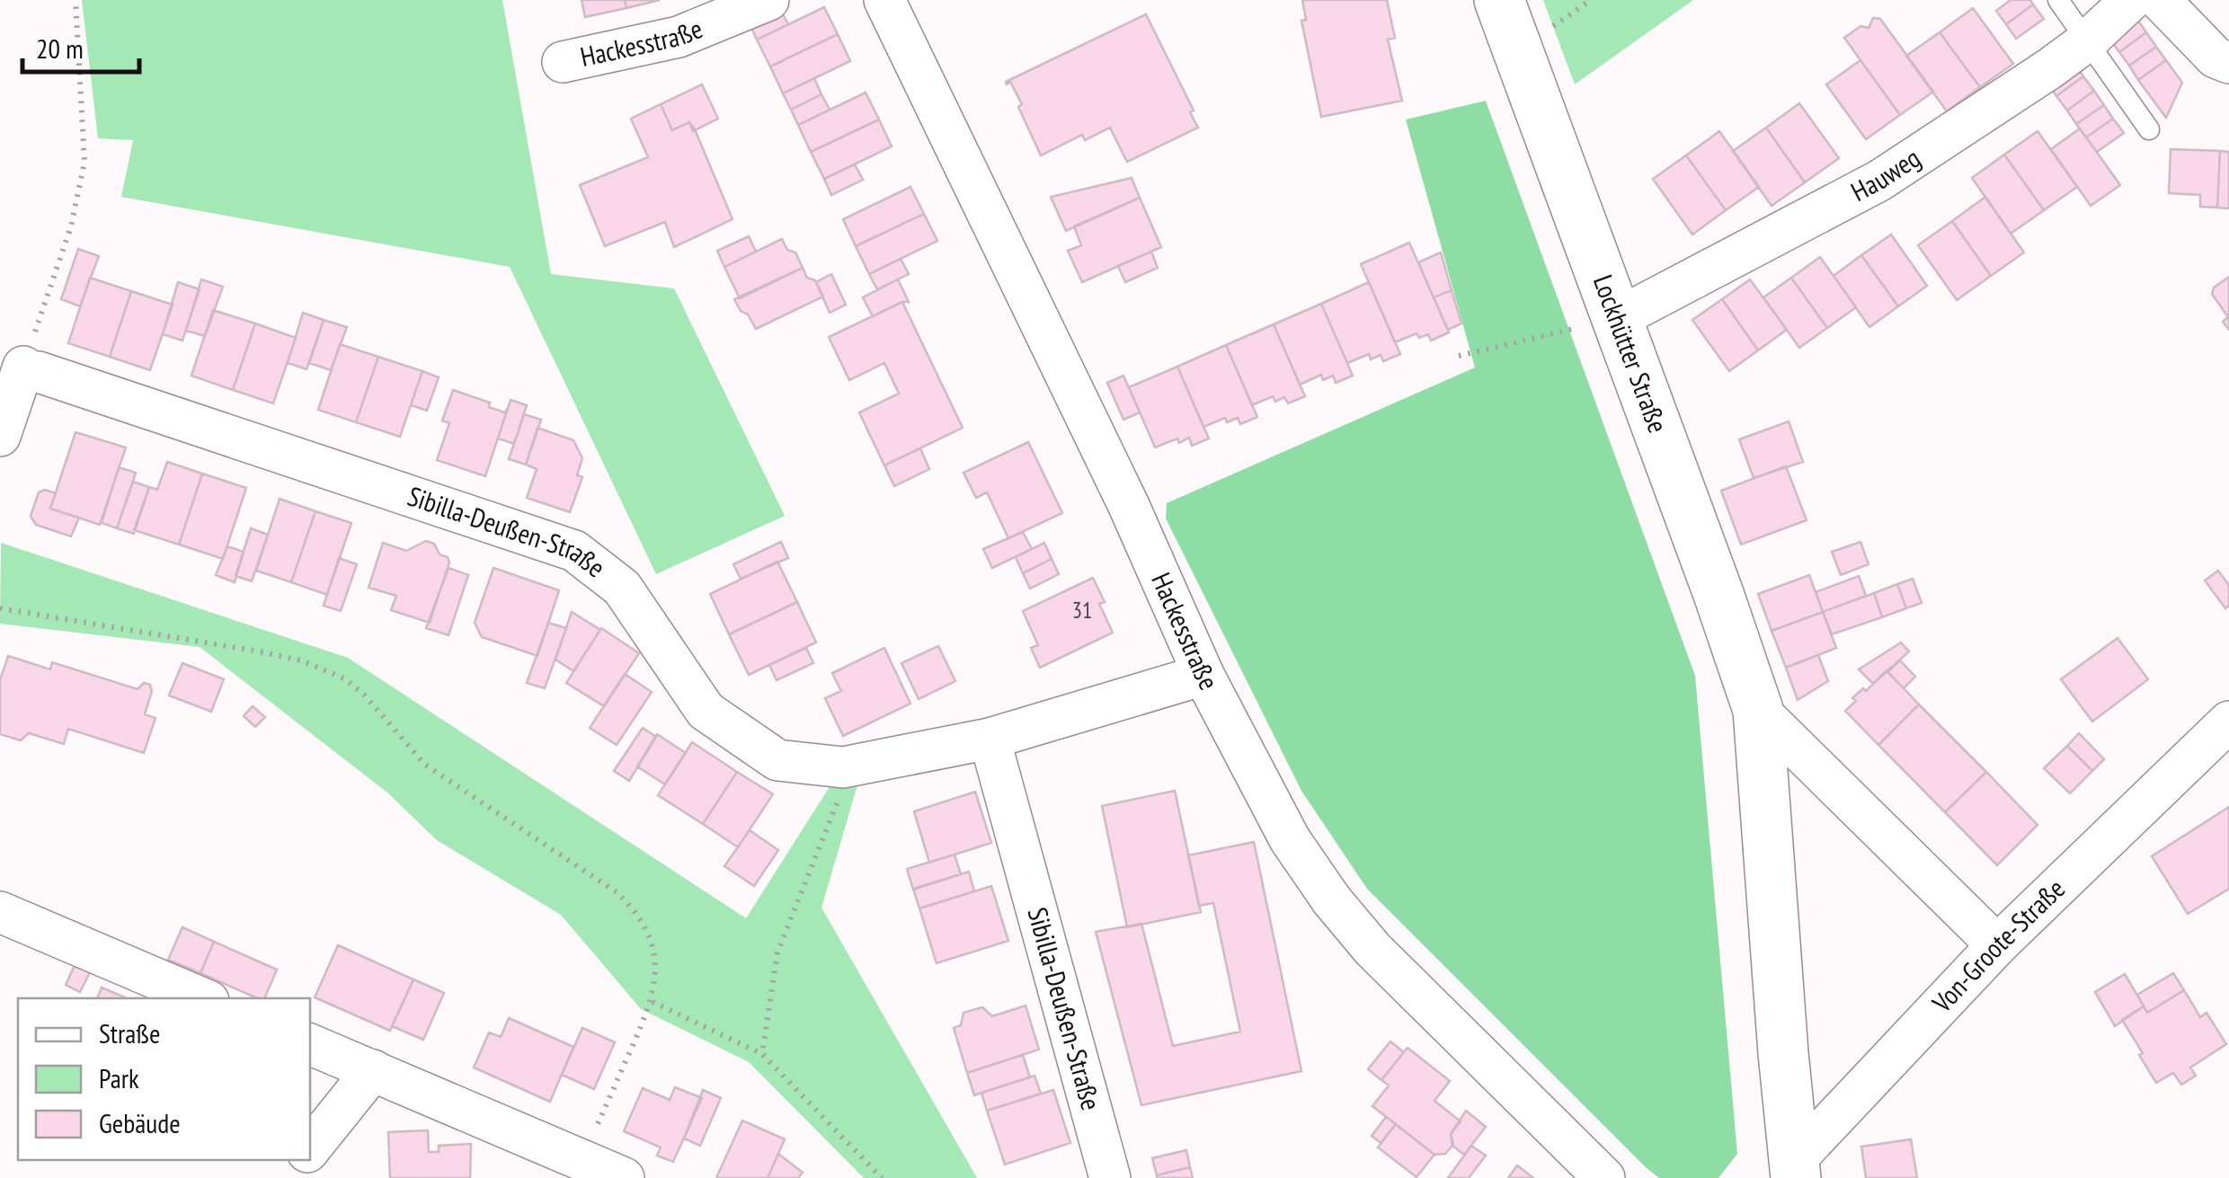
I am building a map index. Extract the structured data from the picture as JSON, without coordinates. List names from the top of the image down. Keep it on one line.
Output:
{"streets":{"street":["Hackesstraße","Hauweg","Lockhütter Straße","Sibilla-Deußen-Straße","Von-Groote-Straße"]},"crossings":[["Hackesstraße","Sibilla-Deußen-Straße"],["Hauweg","Lockhütter Straße"],["Lockhütter Straße","Von-Groote-Straße"]],"house_numbers":["31"],"legend":["Straße","Park","Gebäude"],"scale_bar":"20 m"}
